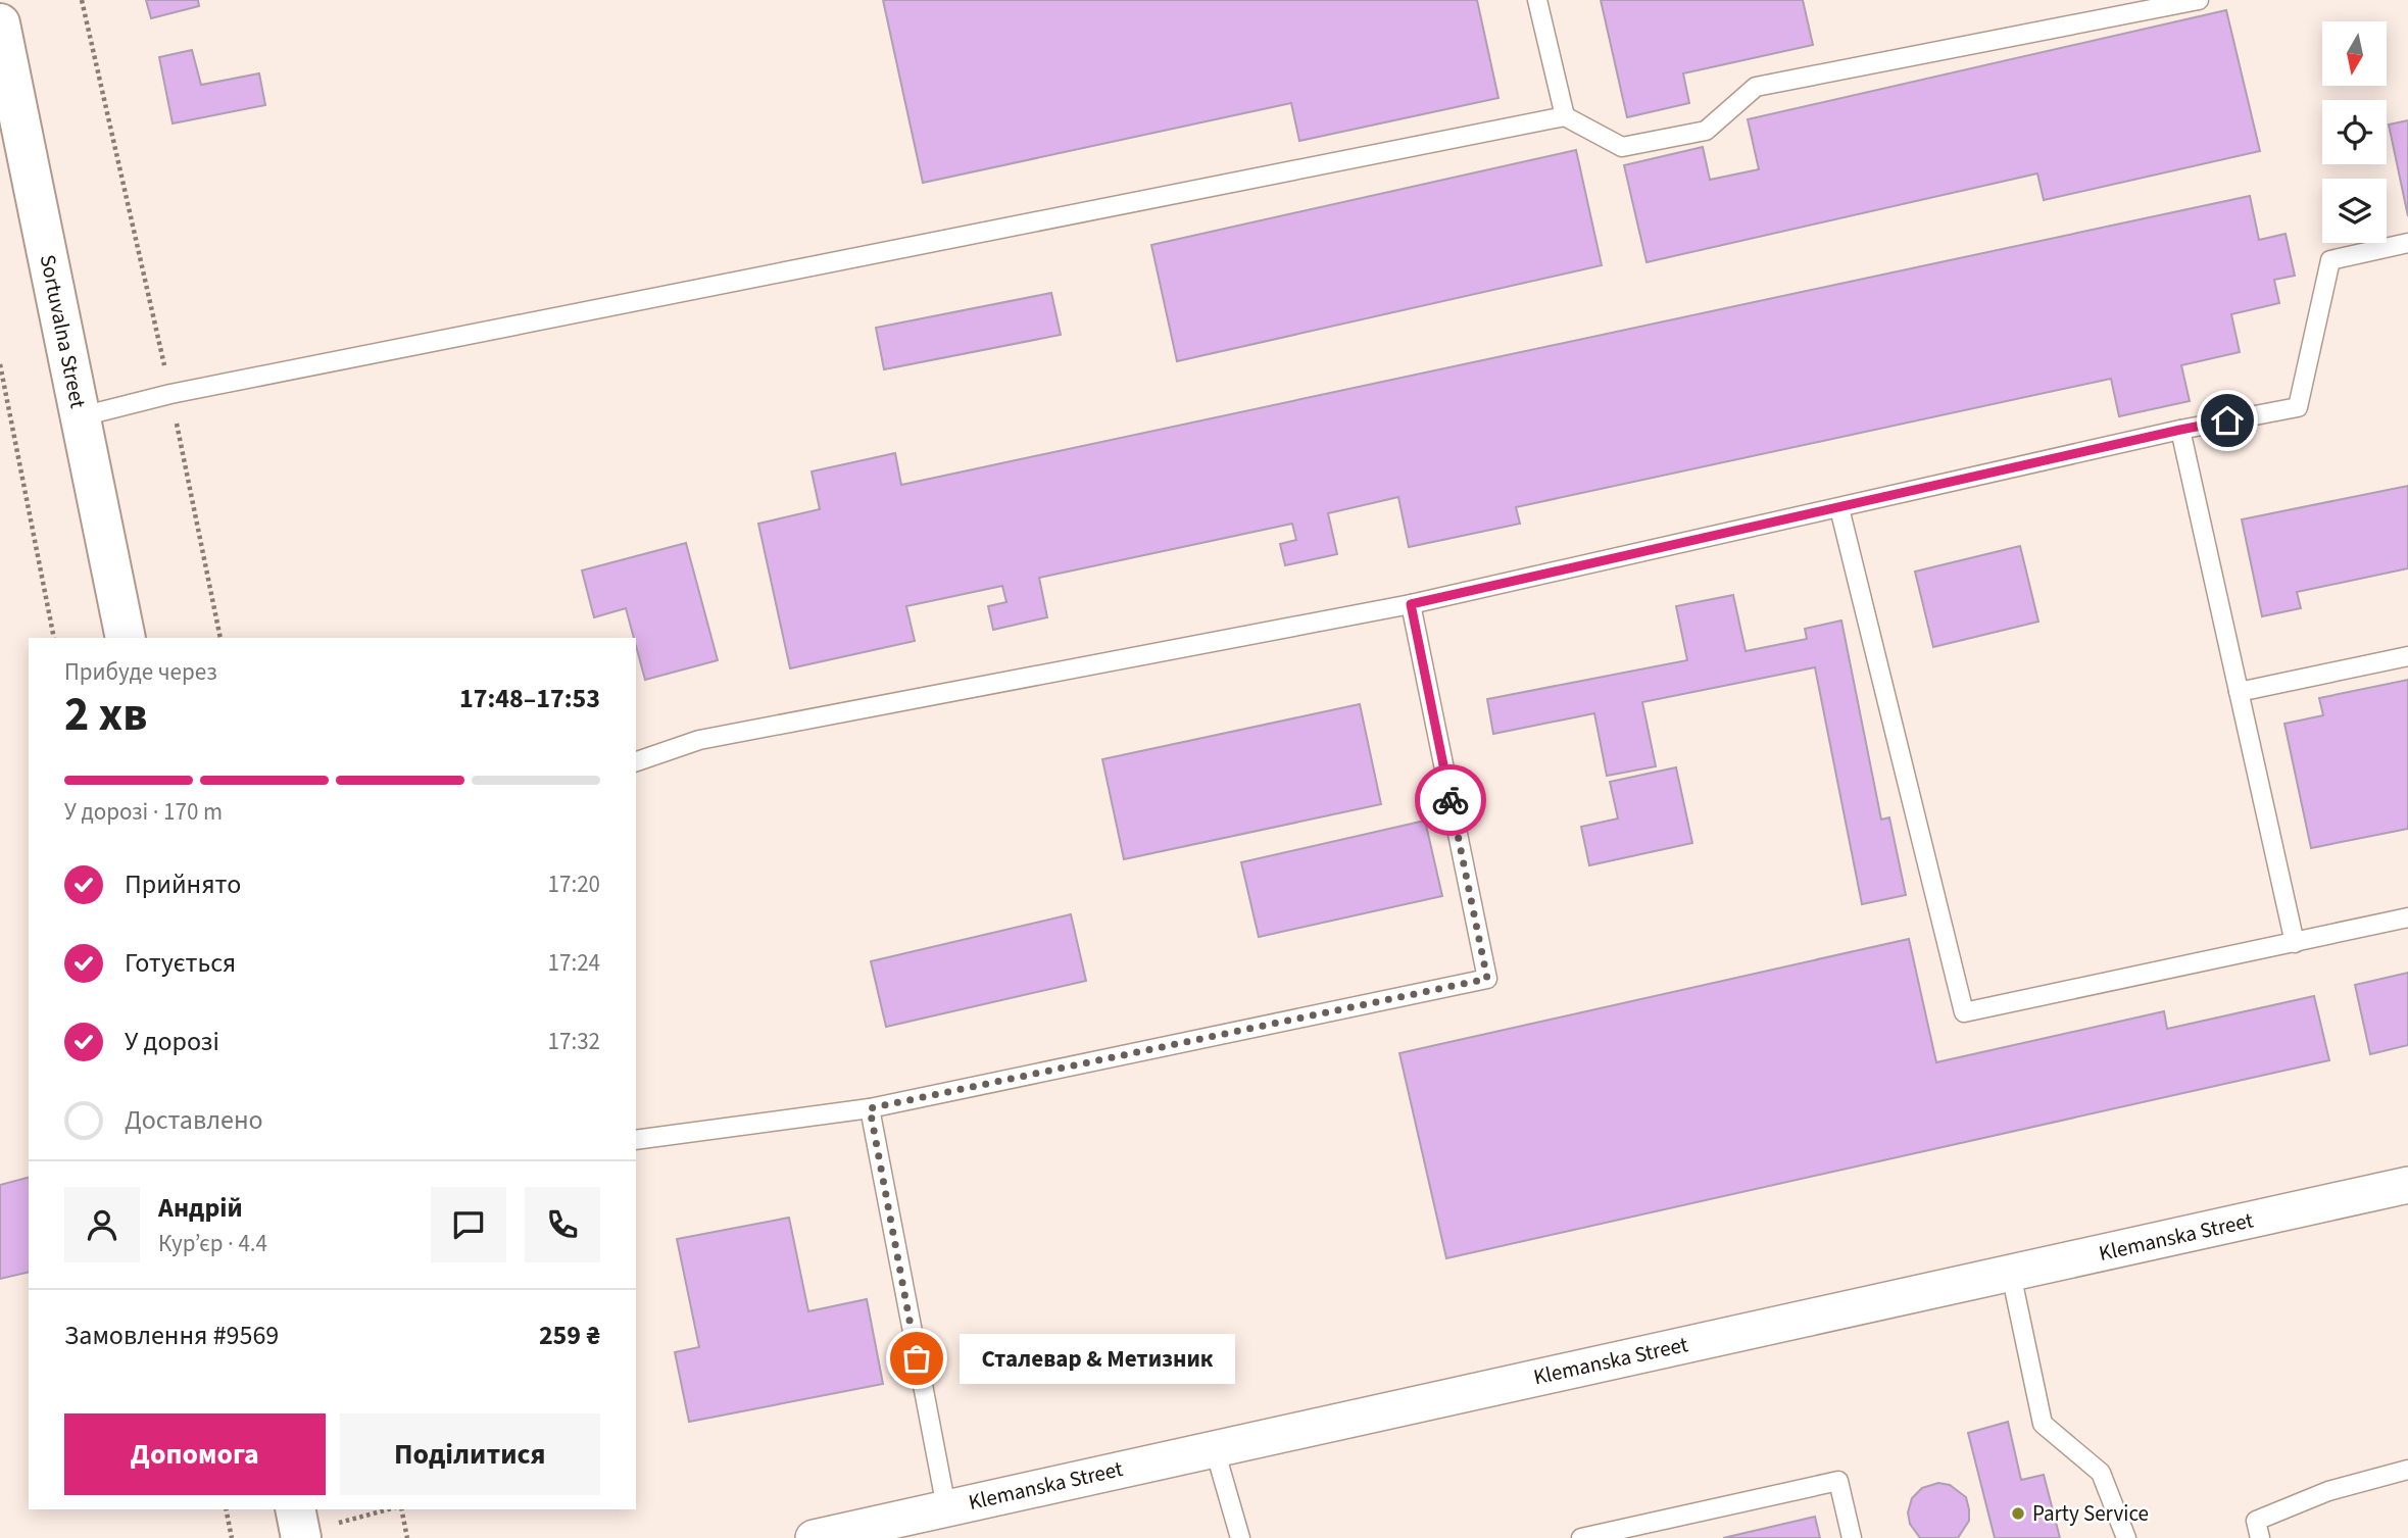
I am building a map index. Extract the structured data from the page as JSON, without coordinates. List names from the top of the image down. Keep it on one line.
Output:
{"streets":{"street":["Sortuvalna Street","Klemanska Street"]},"places":["Сталевар & Метизник","Party Service"],"north":"bottom","page":{"heading":["2 хв","Прибуде через","17:48–17:53"],"panel":["Андрій","Кур’єр · 4.4","Замовлення #9569","259 ₴"],"bar":"У дорозі · 170 m","list":[["Прийнято","17:20"],["Готується","17:24"],["У дорозі","17:32"],"Доставлено"],"bubble":"Сталевар & Метизник","buttons":["Допомога","Поділитися"]}}
